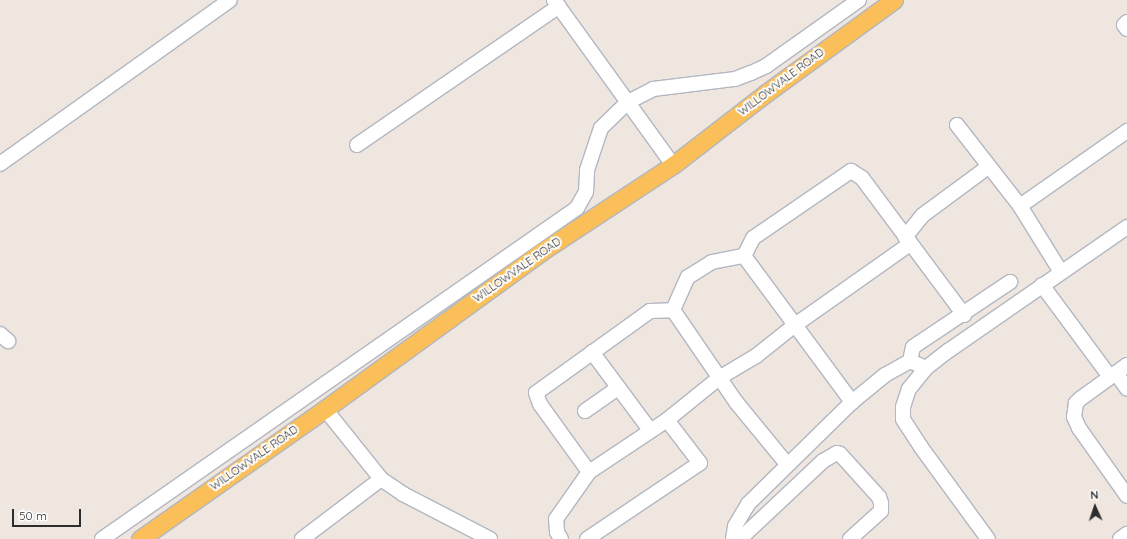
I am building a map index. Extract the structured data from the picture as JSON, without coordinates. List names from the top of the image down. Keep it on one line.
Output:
{"streets":{"main road":["WILLOWVALE ROAD"]},"scale_bar":"50 m","north":"top"}
